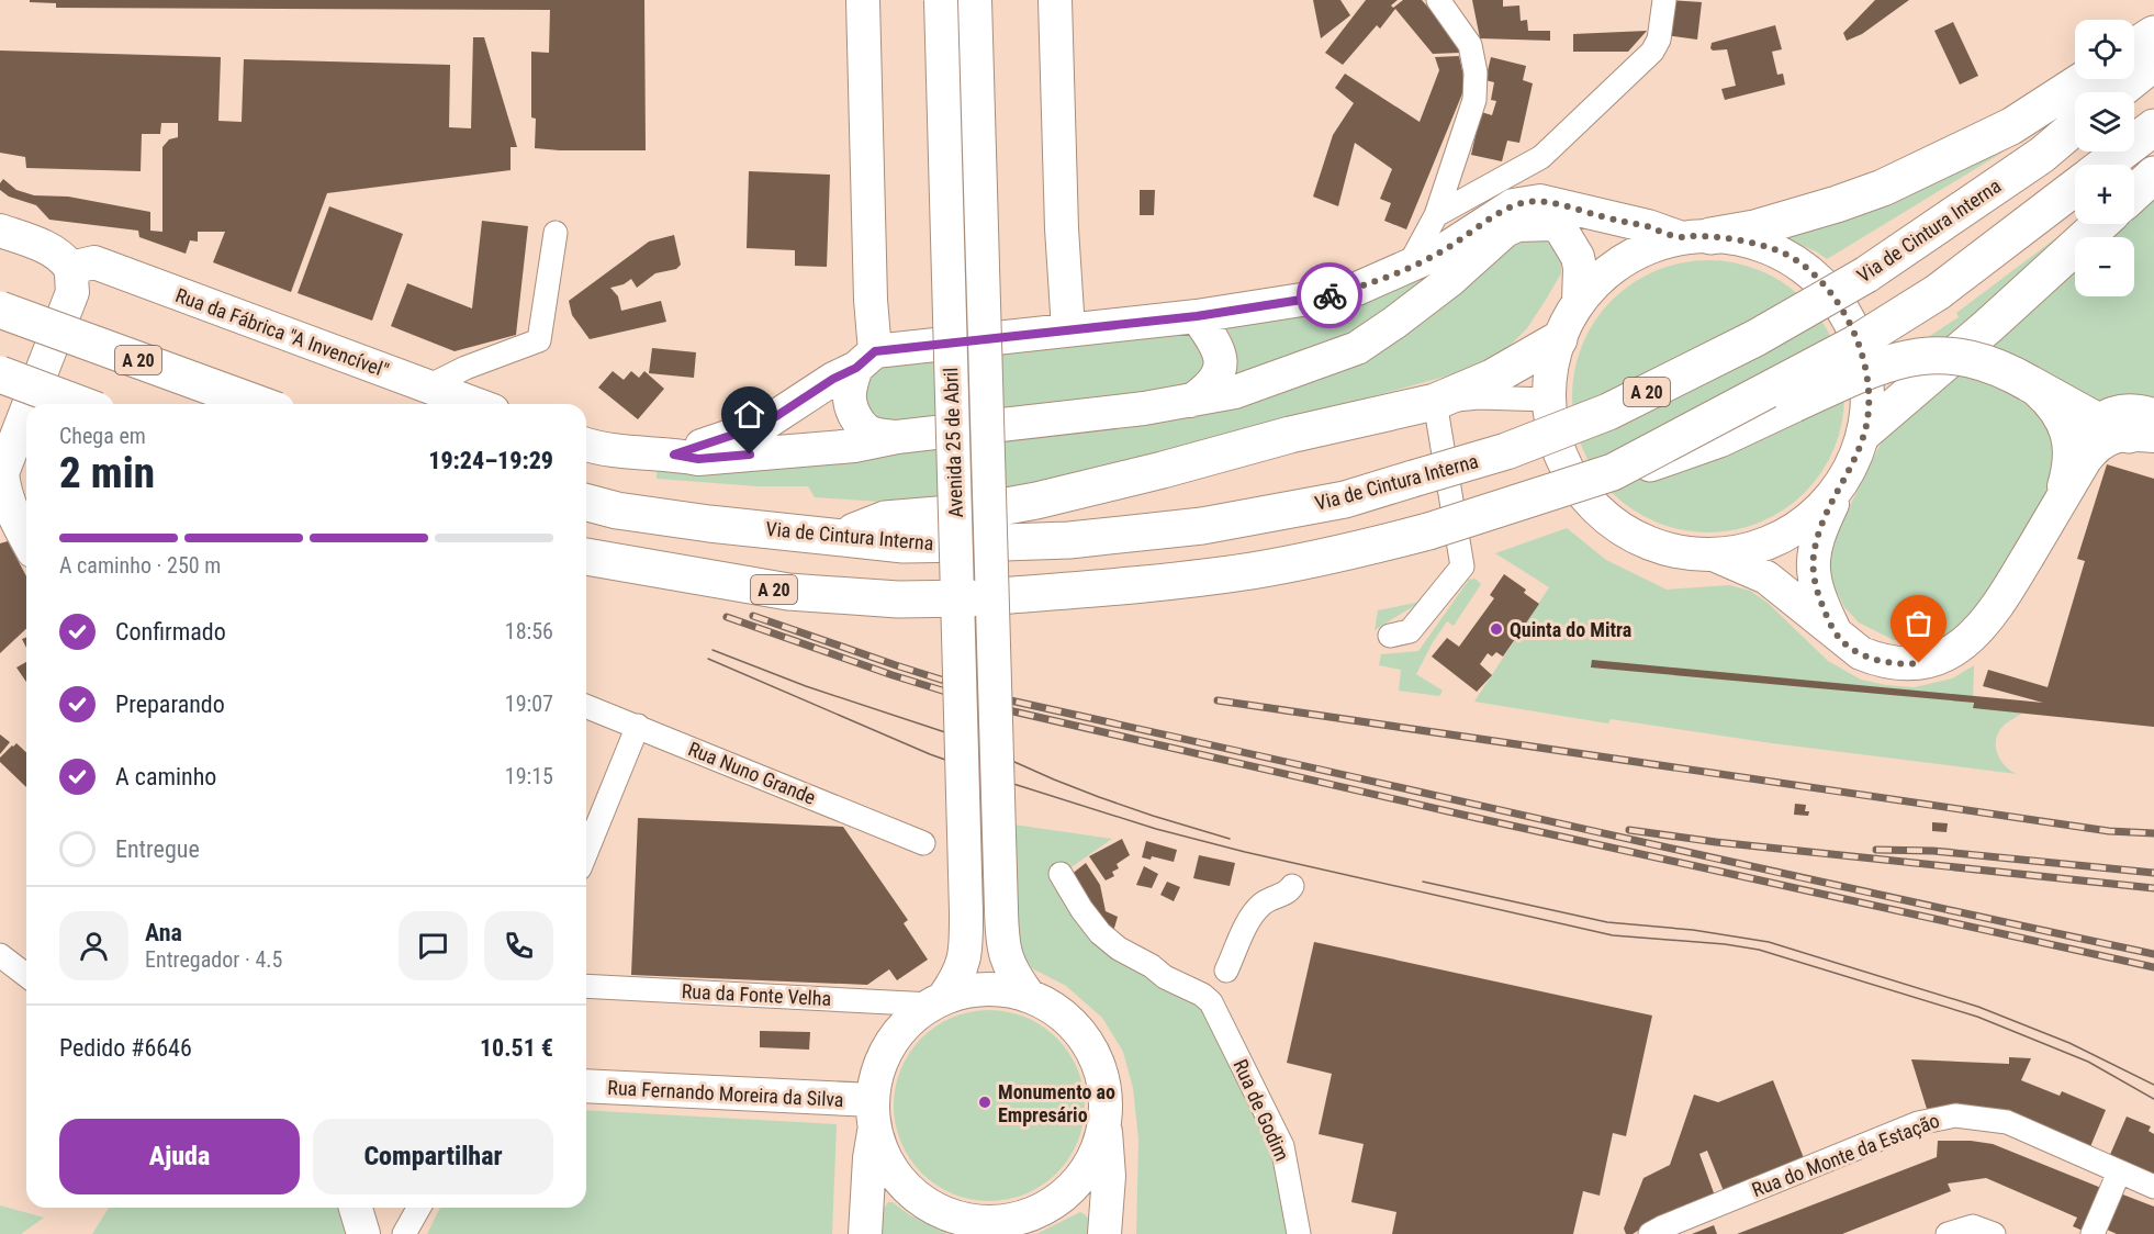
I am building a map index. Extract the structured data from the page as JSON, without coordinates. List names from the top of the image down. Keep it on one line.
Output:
{"streets":{"highway":["Via de Cintura Interna","A 20"],"main road":["Rua da Fábrica \"A Invencível\"","Avenida 25 de Abril","Rua Fernando Moreira da Silva"],"street":["Rua Nuno Grande","Rua da Fonte Velha","Rua de Godim","Rua do Monte da Estação"]},"crossings":[["Avenida 25 de Abril","Rua da Fonte Velha"],["Avenida 25 de Abril","Rua Fernando Moreira da Silva"],["Rua da Fonte Velha","Rua Fernando Moreira da Silva"]],"places":["Quinta do Mitra","Monumento ao Empresário"],"page":{"map_buttons":["+","−"],"heading":["2 min","Chega em","19:24–19:29"],"panel":["Ana","Entregador · 4.5","Pedido #6646","10.51 €"],"bar":"A caminho · 250 m","list":[["Confirmado","18:56"],["Preparando","19:07"],["A caminho","19:15"],"Entregue"],"buttons":["Ajuda","Compartilhar"]}}
